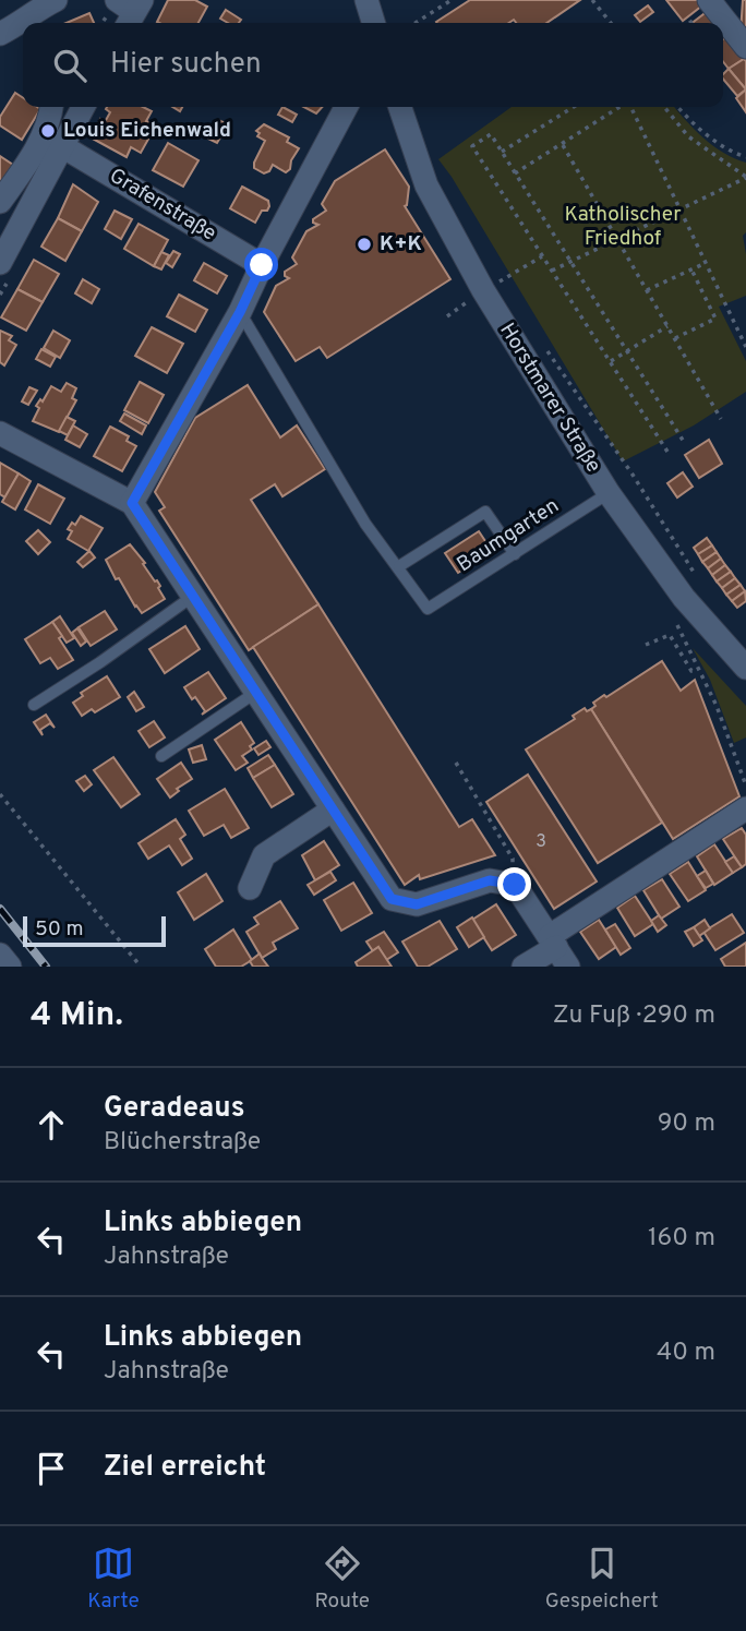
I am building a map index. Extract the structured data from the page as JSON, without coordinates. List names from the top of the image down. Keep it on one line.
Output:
{"streets":{"street":["Grafenstraße","Horstmarer Straße"],"lane":["Baumgarten"]},"crossings":[["Horstmarer Straße","Baumgarten"]],"parks":["Katholischer Friedhof"],"places":["Louis Eichenwald","K+K"],"house_numbers":["3"],"scale_bar":"50 m","page":{"search":"Hier suchen","scale":"50 m","heading":["4 Min.","Zu Fuß · 290 m"],"list":[["Geradeaus","Blücherstraße","90 m"],["Links abbiegen","Jahnstraße","160 m"],["Links abbiegen","Jahnstraße","40 m"],"Ziel erreicht"],"nav":["Karte","Route","Gespeichert"]}}
